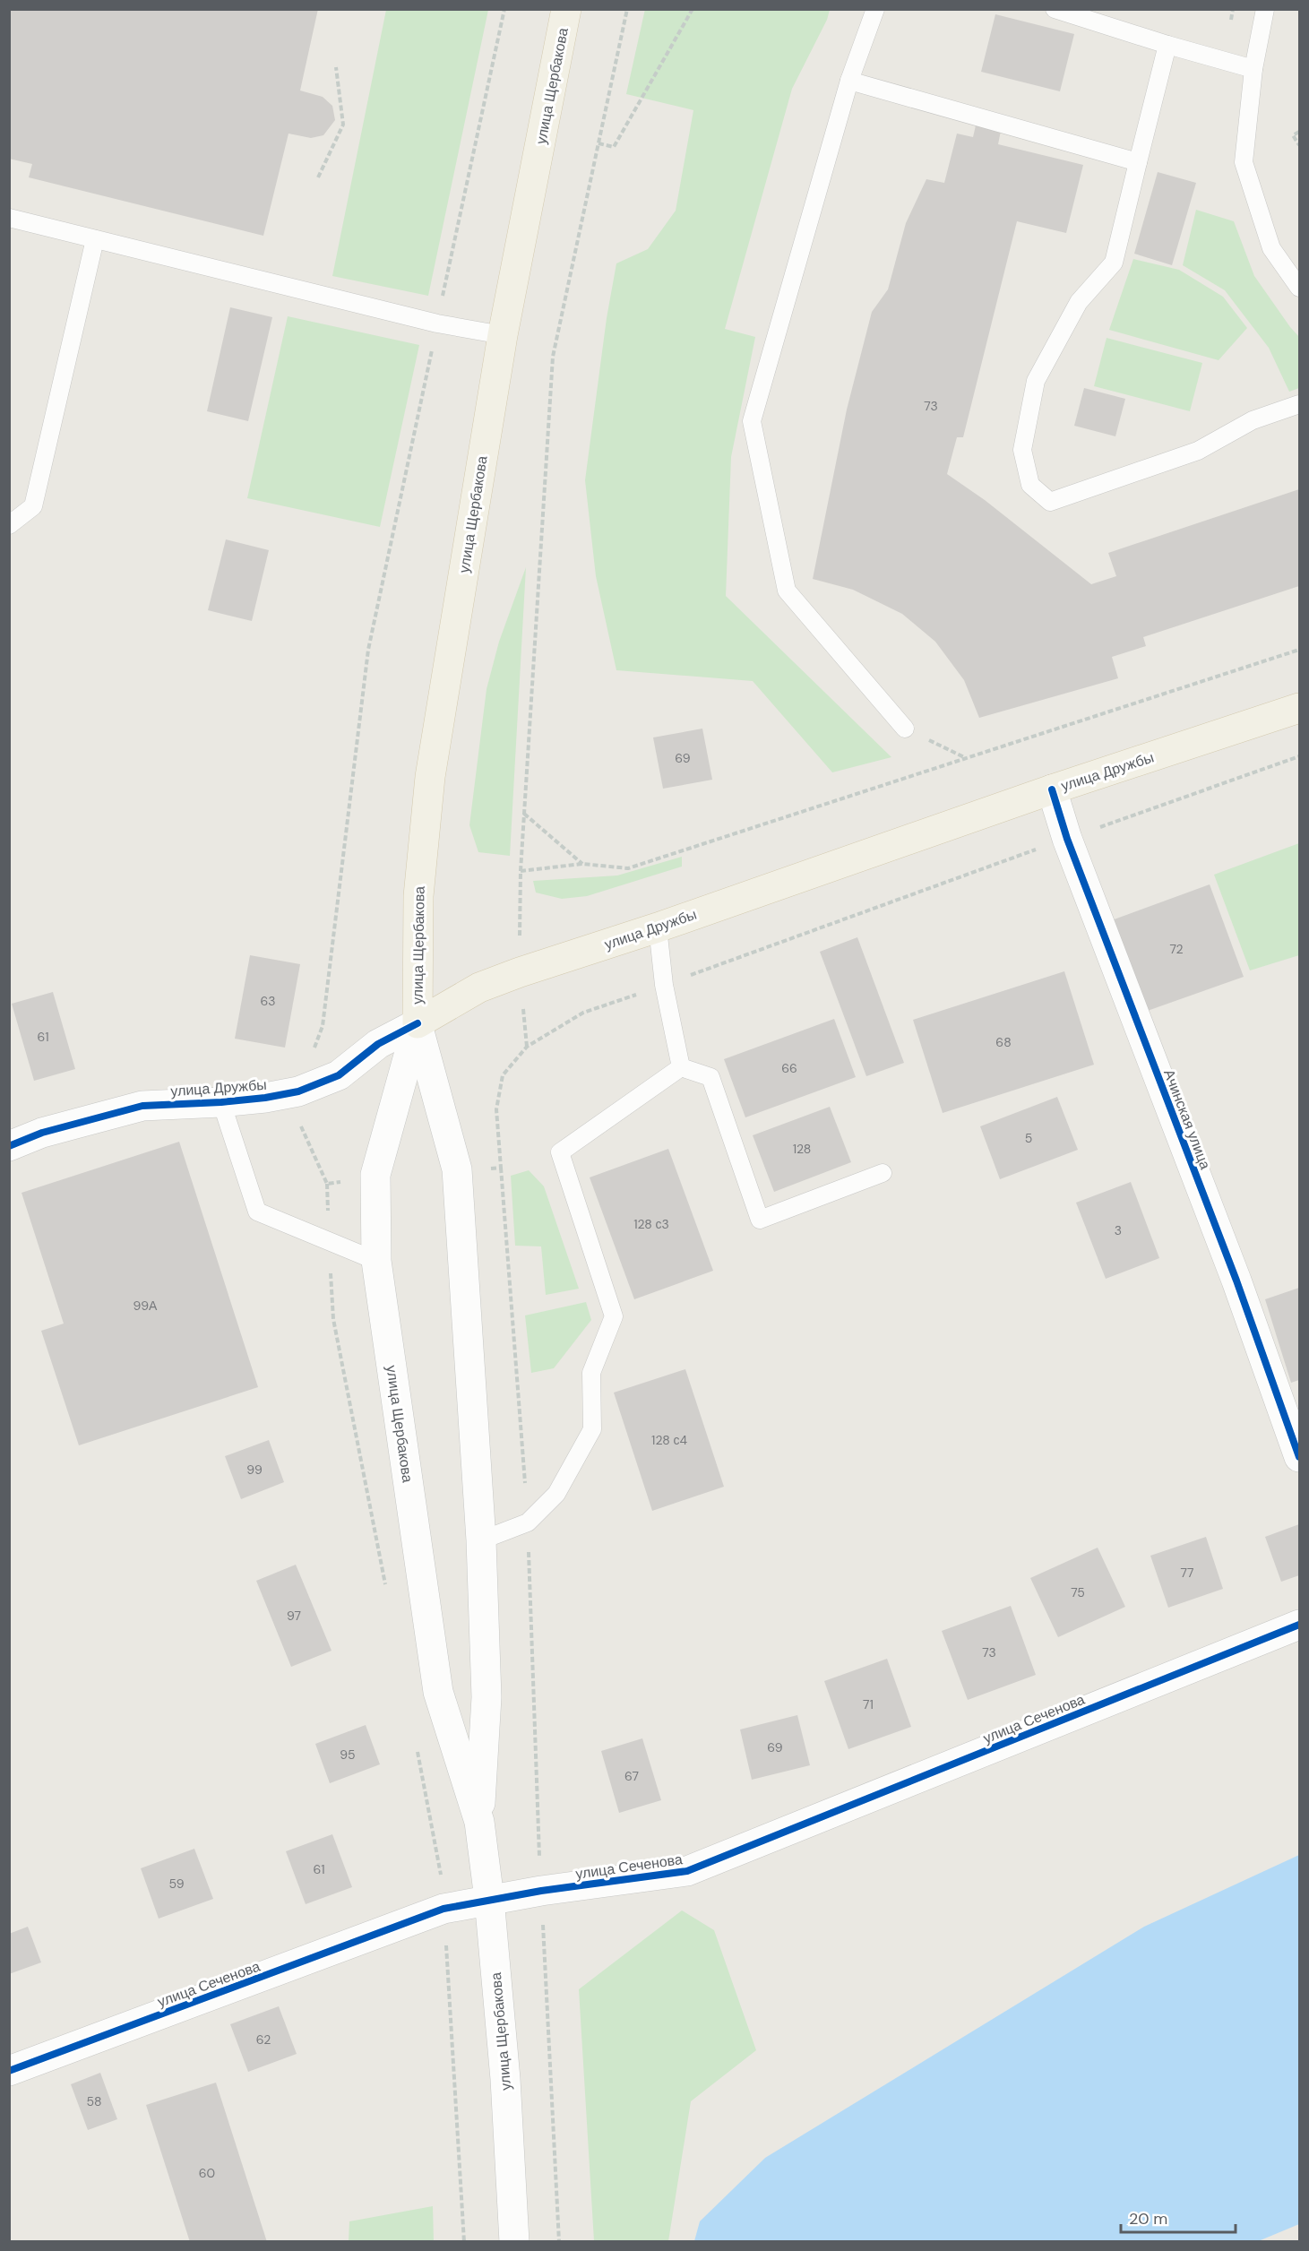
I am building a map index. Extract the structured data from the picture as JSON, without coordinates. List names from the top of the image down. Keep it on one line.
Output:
{"streets":{"main road":["улица Щербакова","улица Дружбы"],"street":["Ачинская улица","улица Сеченова"]},"crossings":[["улица Щербакова","улица Дружбы"],["улица Щербакова","улица Сеченова"],["улица Дружбы","Ачинская улица"]],"house_numbers":["73","69","72","63","61","68","66","5","128","128 с3","3","99А","128 с4","99","77","75","97","73","71","69","95","67","61","59","62","58","60"],"scale_bar":"20 m"}
